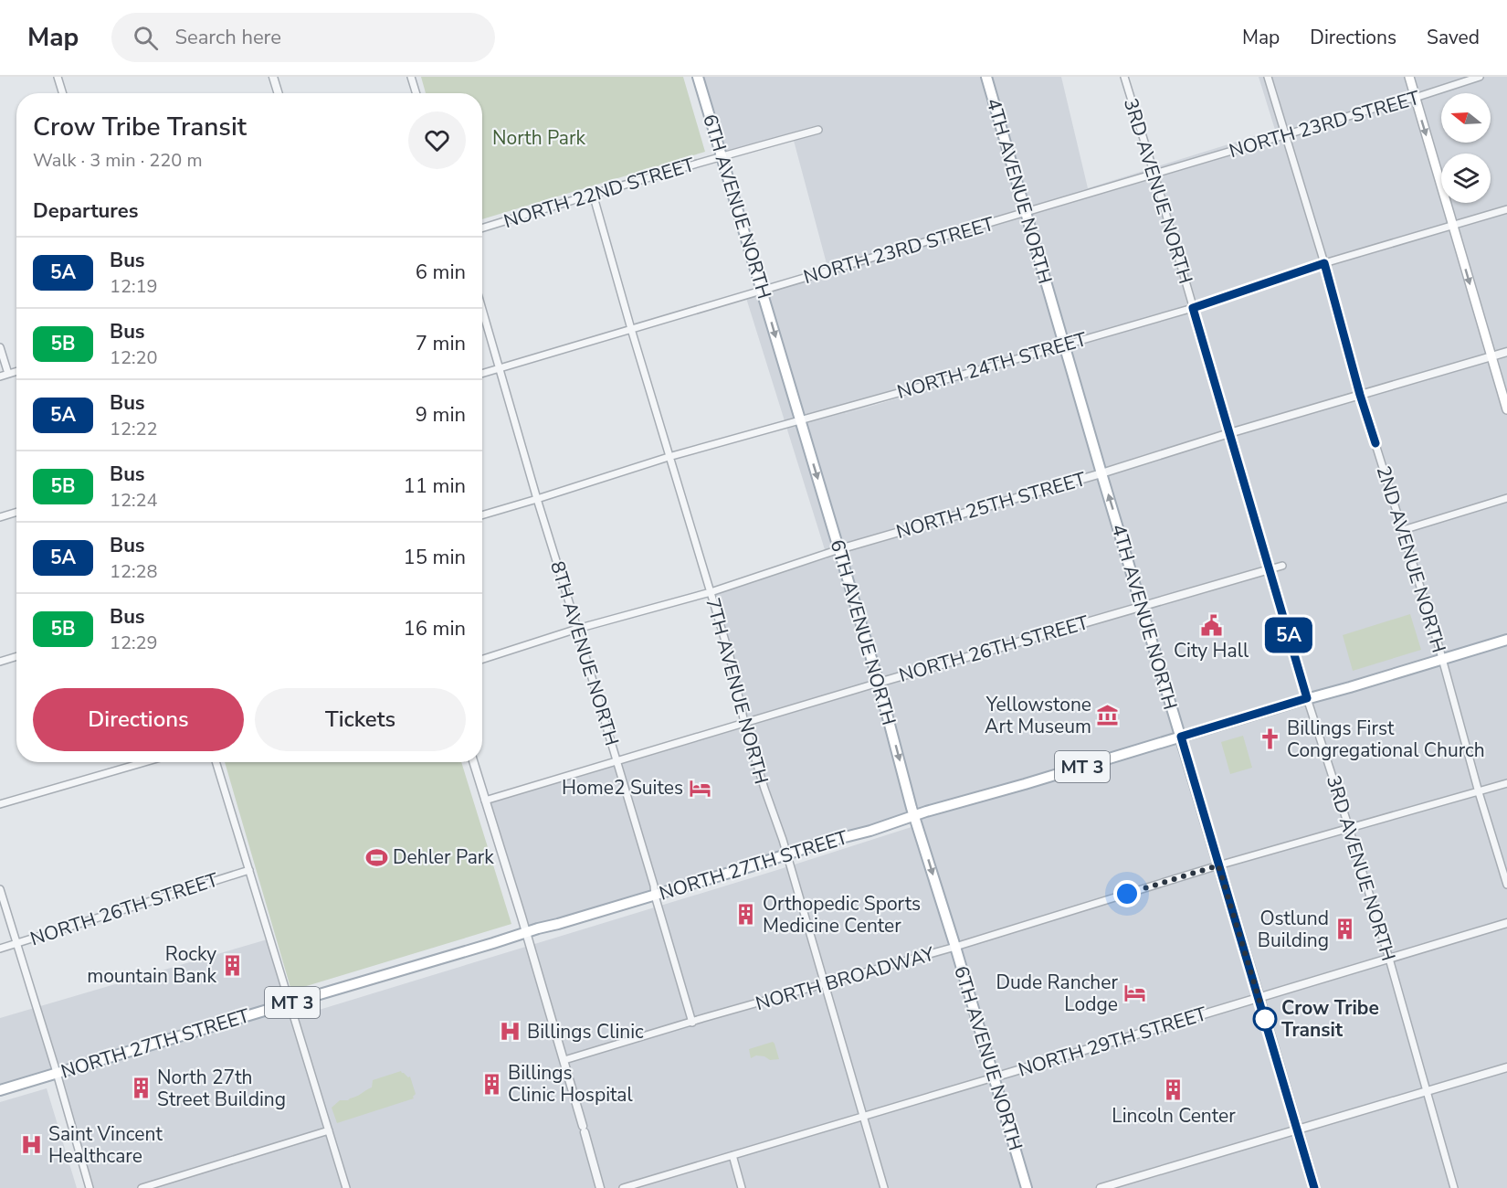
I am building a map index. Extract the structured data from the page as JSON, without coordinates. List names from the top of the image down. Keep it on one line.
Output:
{"streets":{"main road":["4TH AVENUE NORTH","6TH AVENUE NORTH","MT 3","NORTH 27TH STREET"],"street":["NORTH 23RD STREET","3RD AVENUE NORTH","NORTH 22ND STREET","NORTH 24TH STREET","NORTH 25TH STREET","2ND AVENUE NORTH","NORTH 26TH STREET","8TH AVENUE NORTH","7TH AVENUE NORTH","NORTH BROADWAY","NORTH 29TH STREET"]},"crossings":[["NORTH 23RD STREET","4TH AVENUE NORTH"],["NORTH 23RD STREET","3RD AVENUE NORTH"],["NORTH 23RD STREET","6TH AVENUE NORTH"],["NORTH 23RD STREET","2ND AVENUE NORTH"],["NORTH 23RD STREET","8TH AVENUE NORTH"],["NORTH 23RD STREET","7TH AVENUE NORTH"],["4TH AVENUE NORTH","NORTH 24TH STREET"],["4TH AVENUE NORTH","NORTH 25TH STREET"],["4TH AVENUE NORTH","NORTH 26TH STREET"],["4TH AVENUE NORTH","NORTH 27TH STREET"],["4TH AVENUE NORTH","NORTH BROADWAY"],["4TH AVENUE NORTH","NORTH 29TH STREET"],["3RD AVENUE NORTH","NORTH 24TH STREET"],["3RD AVENUE NORTH","NORTH 25TH STREET"],["3RD AVENUE NORTH","NORTH 26TH STREET"],["3RD AVENUE NORTH","NORTH 27TH STREET"],["3RD AVENUE NORTH","NORTH BROADWAY"],["3RD AVENUE NORTH","NORTH 29TH STREET"],["NORTH 22ND STREET","6TH AVENUE NORTH"],["NORTH 22ND STREET","7TH AVENUE NORTH"],["6TH AVENUE NORTH","NORTH 24TH STREET"],["6TH AVENUE NORTH","NORTH 25TH STREET"],["6TH AVENUE NORTH","NORTH 26TH STREET"],["6TH AVENUE NORTH","NORTH 27TH STREET"],["6TH AVENUE NORTH","NORTH BROADWAY"],["6TH AVENUE NORTH","NORTH 29TH STREET"],["NORTH 24TH STREET","2ND AVENUE NORTH"],["NORTH 24TH STREET","8TH AVENUE NORTH"],["NORTH 24TH STREET","7TH AVENUE NORTH"],["NORTH 25TH STREET","2ND AVENUE NORTH"],["NORTH 25TH STREET","8TH AVENUE NORTH"],["NORTH 25TH STREET","7TH AVENUE NORTH"],["2ND AVENUE NORTH","NORTH 27TH STREET"],["2ND AVENUE NORTH","NORTH BROADWAY"],["NORTH 26TH STREET","8TH AVENUE NORTH"],["NORTH 26TH STREET","7TH AVENUE NORTH"],["8TH AVENUE NORTH","NORTH 27TH STREET"],["8TH AVENUE NORTH","NORTH BROADWAY"],["7TH AVENUE NORTH","NORTH 27TH STREET"],["7TH AVENUE NORTH","NORTH BROADWAY"],["7TH AVENUE NORTH","NORTH 29TH STREET"]],"one_way":["6TH AVENUE NORTH"],"parks":["North Park"],"places":{"public building":["City Hall"],"museum":["Yellowstone Art Museum"],"church":["Billings First Congregational Church"],"hotel":["Home2 Suites","Dude Rancher Lodge"],"sports":["Dehler Park"],"building":["Orthopedic Sports Medicine Center","Ostlund Building","Rocky mountain Bank","Billings Clinic Hospital","North 27th Street Building","Lincoln Center"],"other":["Crow Tribe Transit"],"hospital":["Billings Clinic","Saint Vincent Healthcare"]},"lines":["bus line 5A"],"north":"left","page":{"header":"Map","search":"Search here","nav":["Map","Directions","Saved"],"on_map":"5A","heading":[["Crow Tribe Transit","Walk · 3 min · 220 m"],"Departures"],"list":[{"mark":"5A","name":"Bus","note":"12:19","value":"6 min"},{"mark":"5B","name":"Bus","note":"12:20","value":"7 min"},{"mark":"5A","name":"Bus","note":"12:22","value":"9 min"},{"mark":"5B","name":"Bus","note":"12:24","value":"11 min"},{"mark":"5A","name":"Bus","note":"12:28","value":"15 min"},{"mark":"5B","name":"Bus","note":"12:29","value":"16 min"}],"buttons":["Directions","Tickets"]}}
